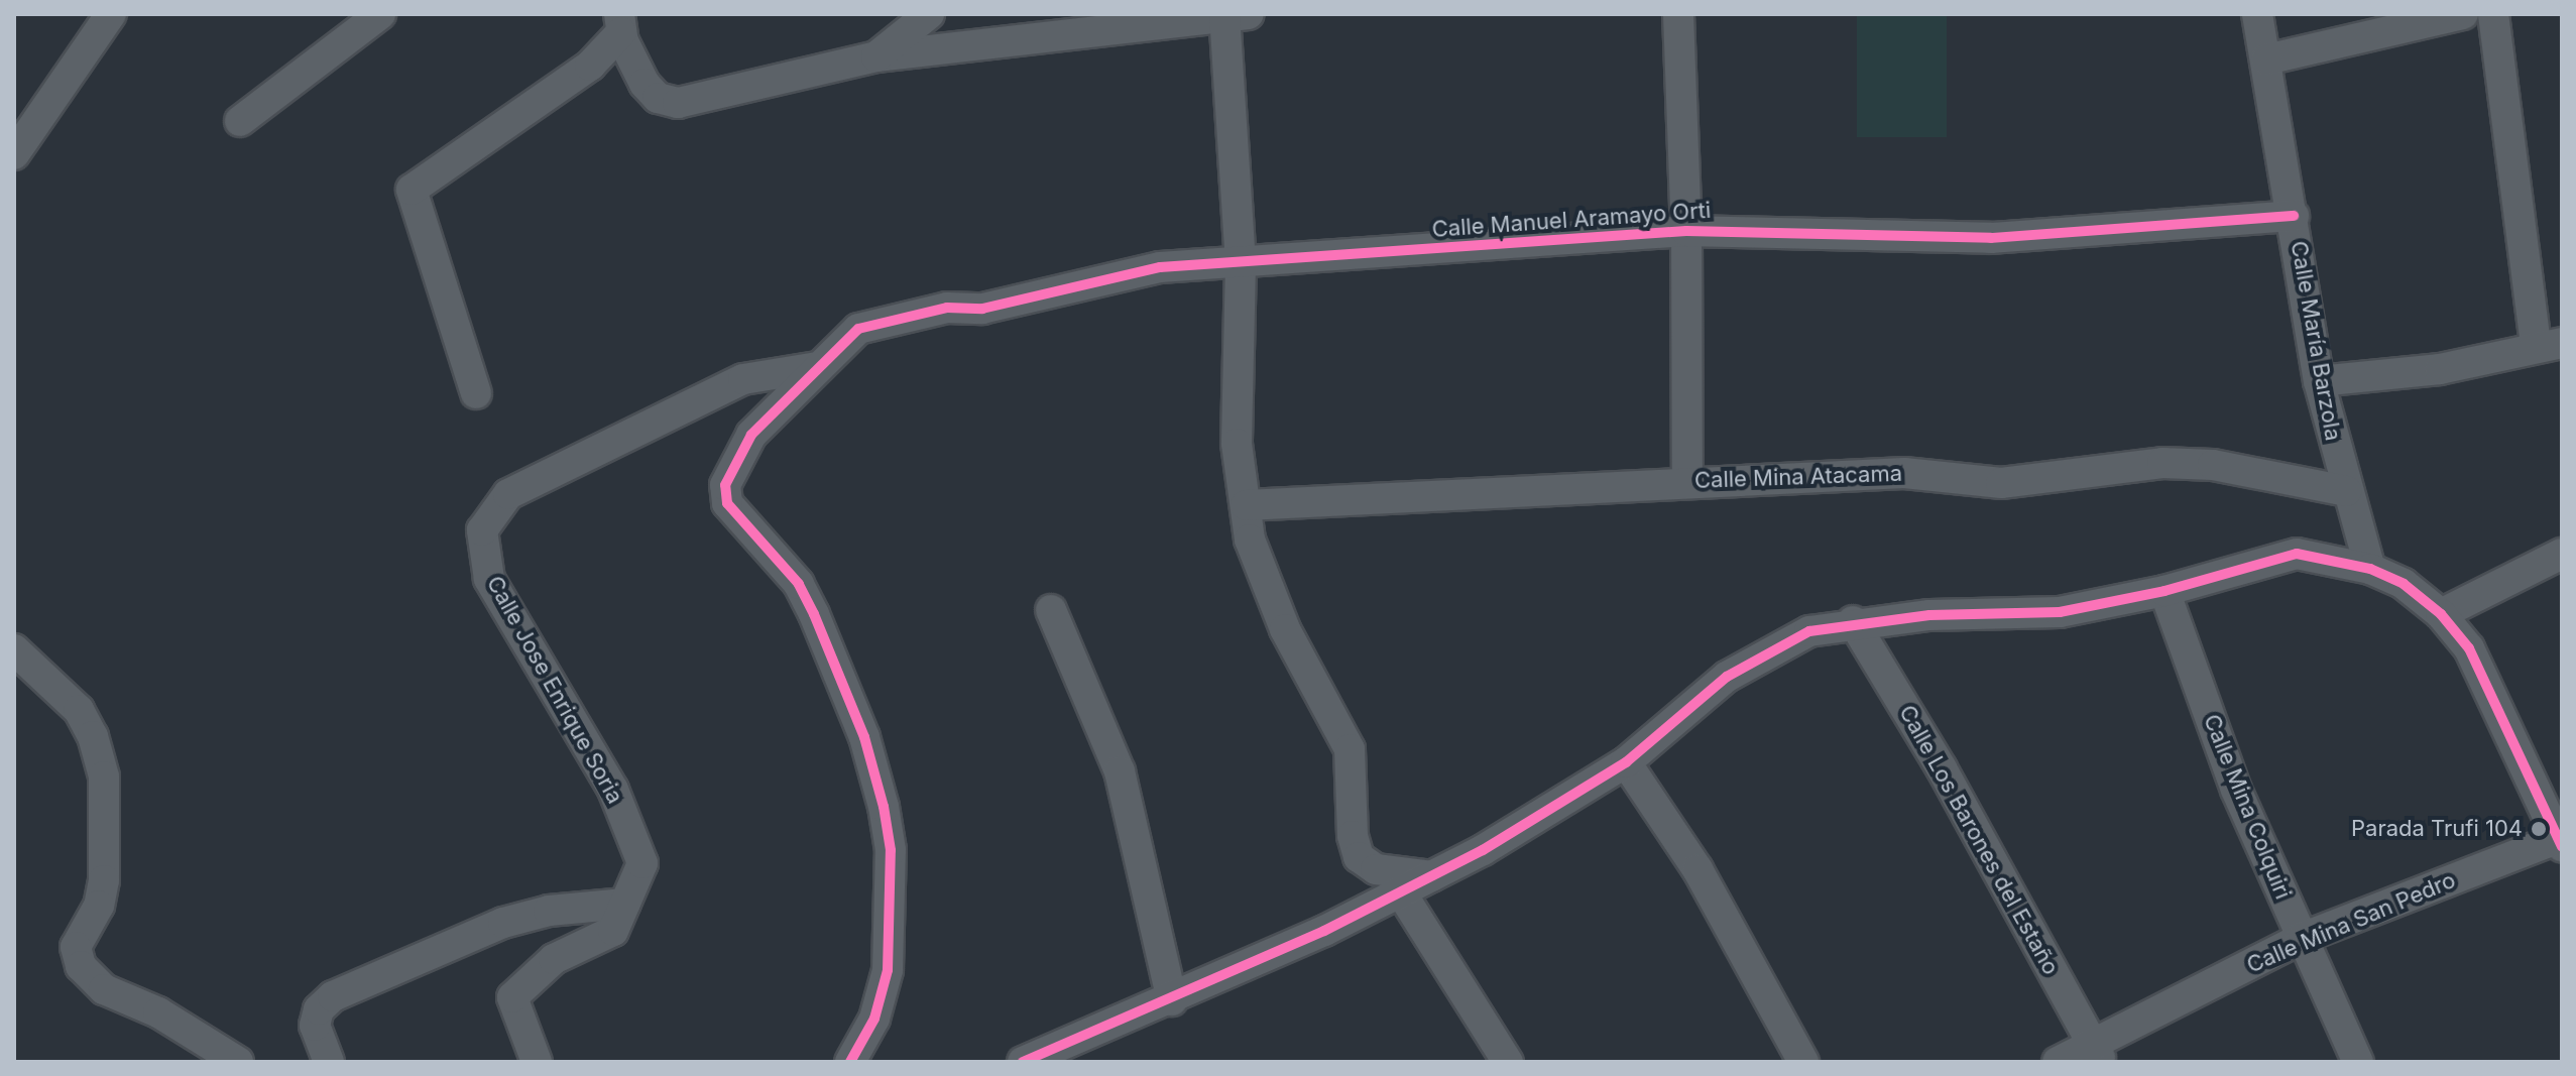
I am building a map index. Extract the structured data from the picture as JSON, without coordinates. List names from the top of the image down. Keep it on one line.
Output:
{"streets":{"street":["Calle Manuel Aramayo Orti","Calle María Barzola","Calle Mina Atacama","Calle Jose Enrique Soria","Calle Mina Colquiri","Calle Los Barones del Estaño","Calle Mina San Pedro"]},"crossings":[["Calle Manuel Aramayo Orti","Calle María Barzola"],["Calle Manuel Aramayo Orti","Calle Jose Enrique Soria"],["Calle María Barzola","Calle Mina Atacama"],["Calle Mina Colquiri","Calle Mina San Pedro"],["Calle Los Barones del Estaño","Calle Mina San Pedro"]],"places":["Parada Trufi 104"]}
